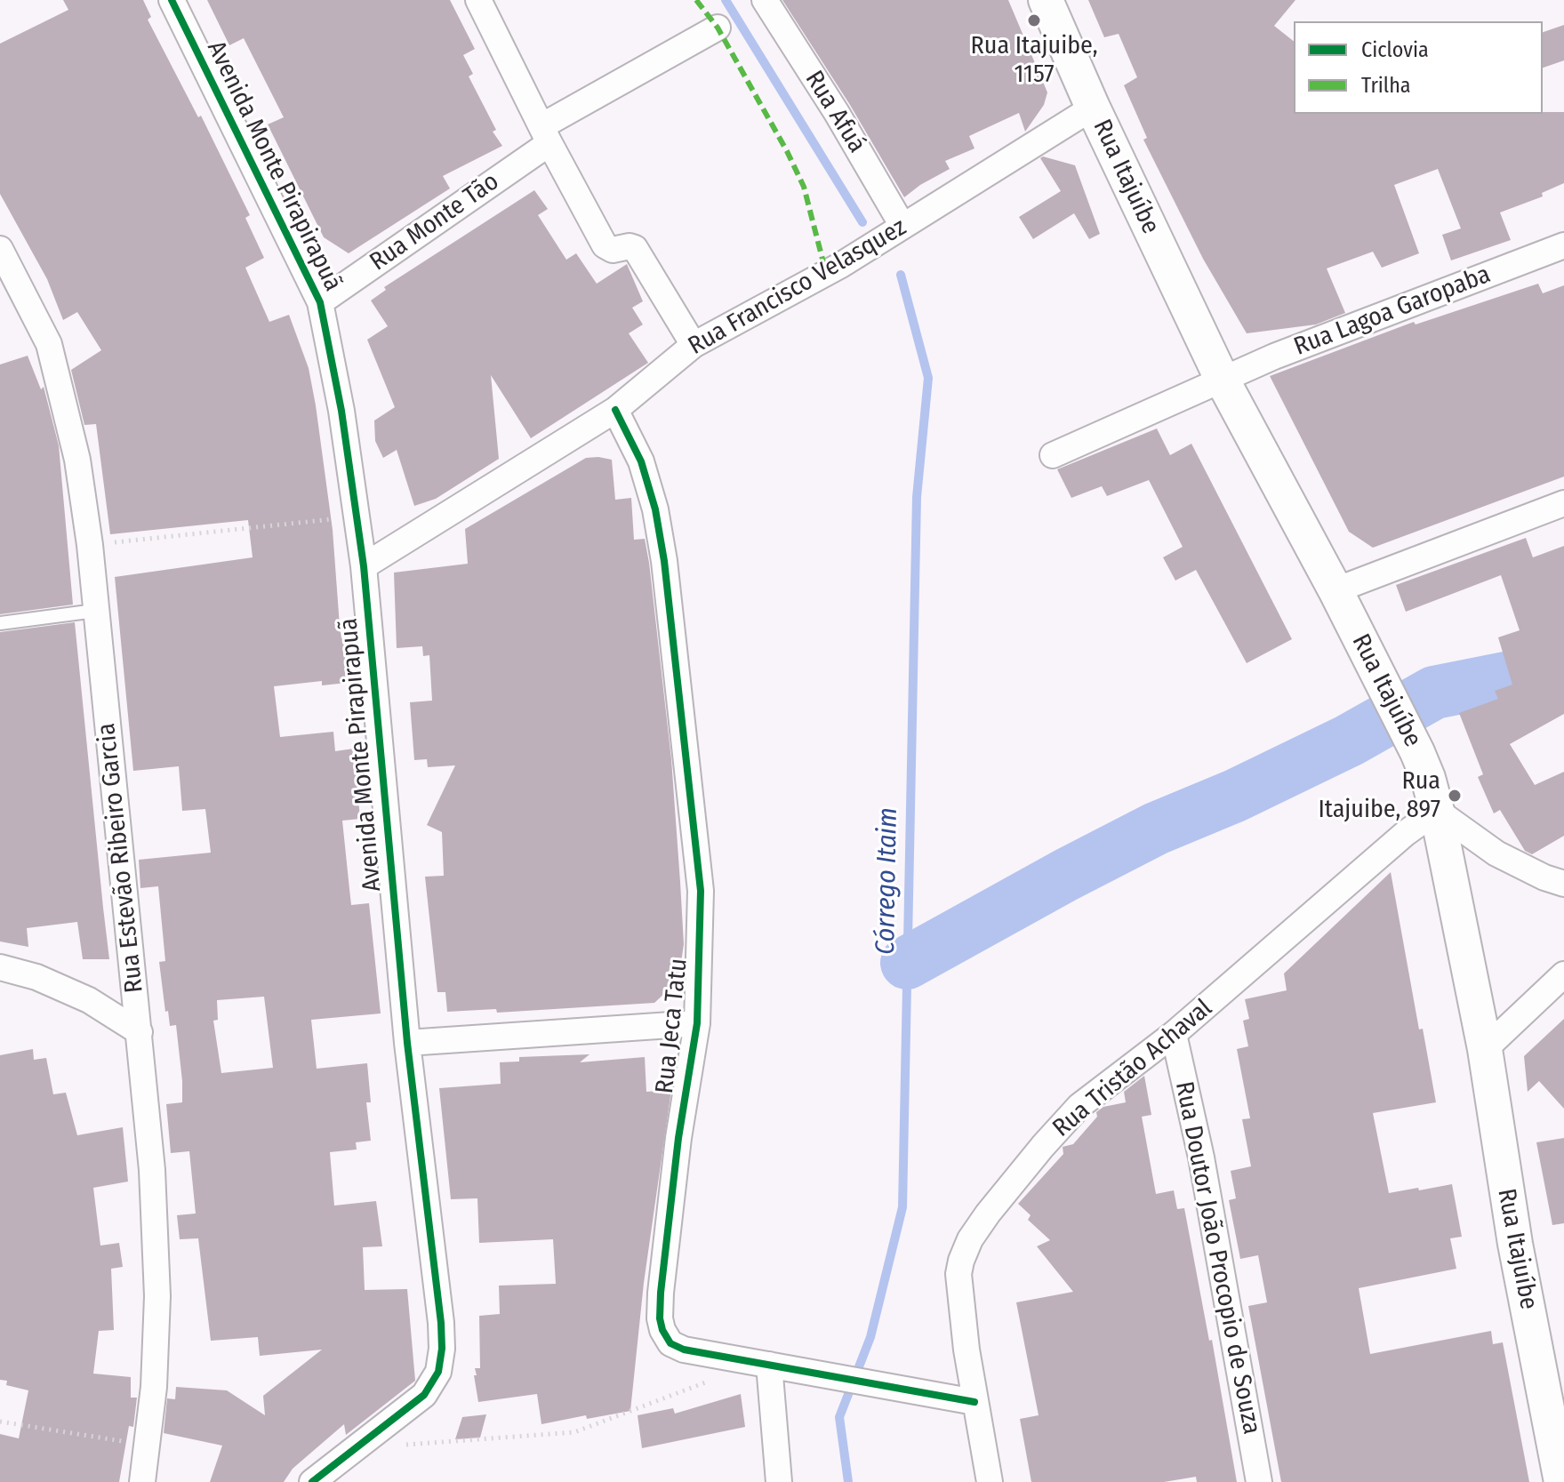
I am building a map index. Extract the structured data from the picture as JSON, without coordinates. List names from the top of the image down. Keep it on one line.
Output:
{"streets":{"main road":["Rua Itajuíbe"],"street":["Rua Afuá","Avenida Monte Pirapirapuã","Rua Monte Tão","Rua Francisco Velasquez","Rua Lagoa Garopaba","Rua Estevão Ribeiro Garcia","Rua Jeca Tatu","Rua Tristão Achaval","Rua Doutor João Procopio de Souza"]},"crossings":[["Rua Afuá","Rua Francisco Velasquez"],["Avenida Monte Pirapirapuã","Rua Monte Tão"],["Avenida Monte Pirapirapuã","Rua Francisco Velasquez"],["Rua Itajuíbe","Rua Francisco Velasquez"],["Rua Itajuíbe","Rua Lagoa Garopaba"],["Rua Itajuíbe","Rua Tristão Achaval"],["Rua Francisco Velasquez","Rua Jeca Tatu"],["Rua Jeca Tatu","Rua Tristão Achaval"],["Rua Tristão Achaval","Rua Doutor João Procopio de Souza"]],"water":["Córrego Itaim"],"places":["Rua Itajuibe, 1157","Rua Itajuibe, 897"],"legend":["Ciclovia","Trilha"]}
